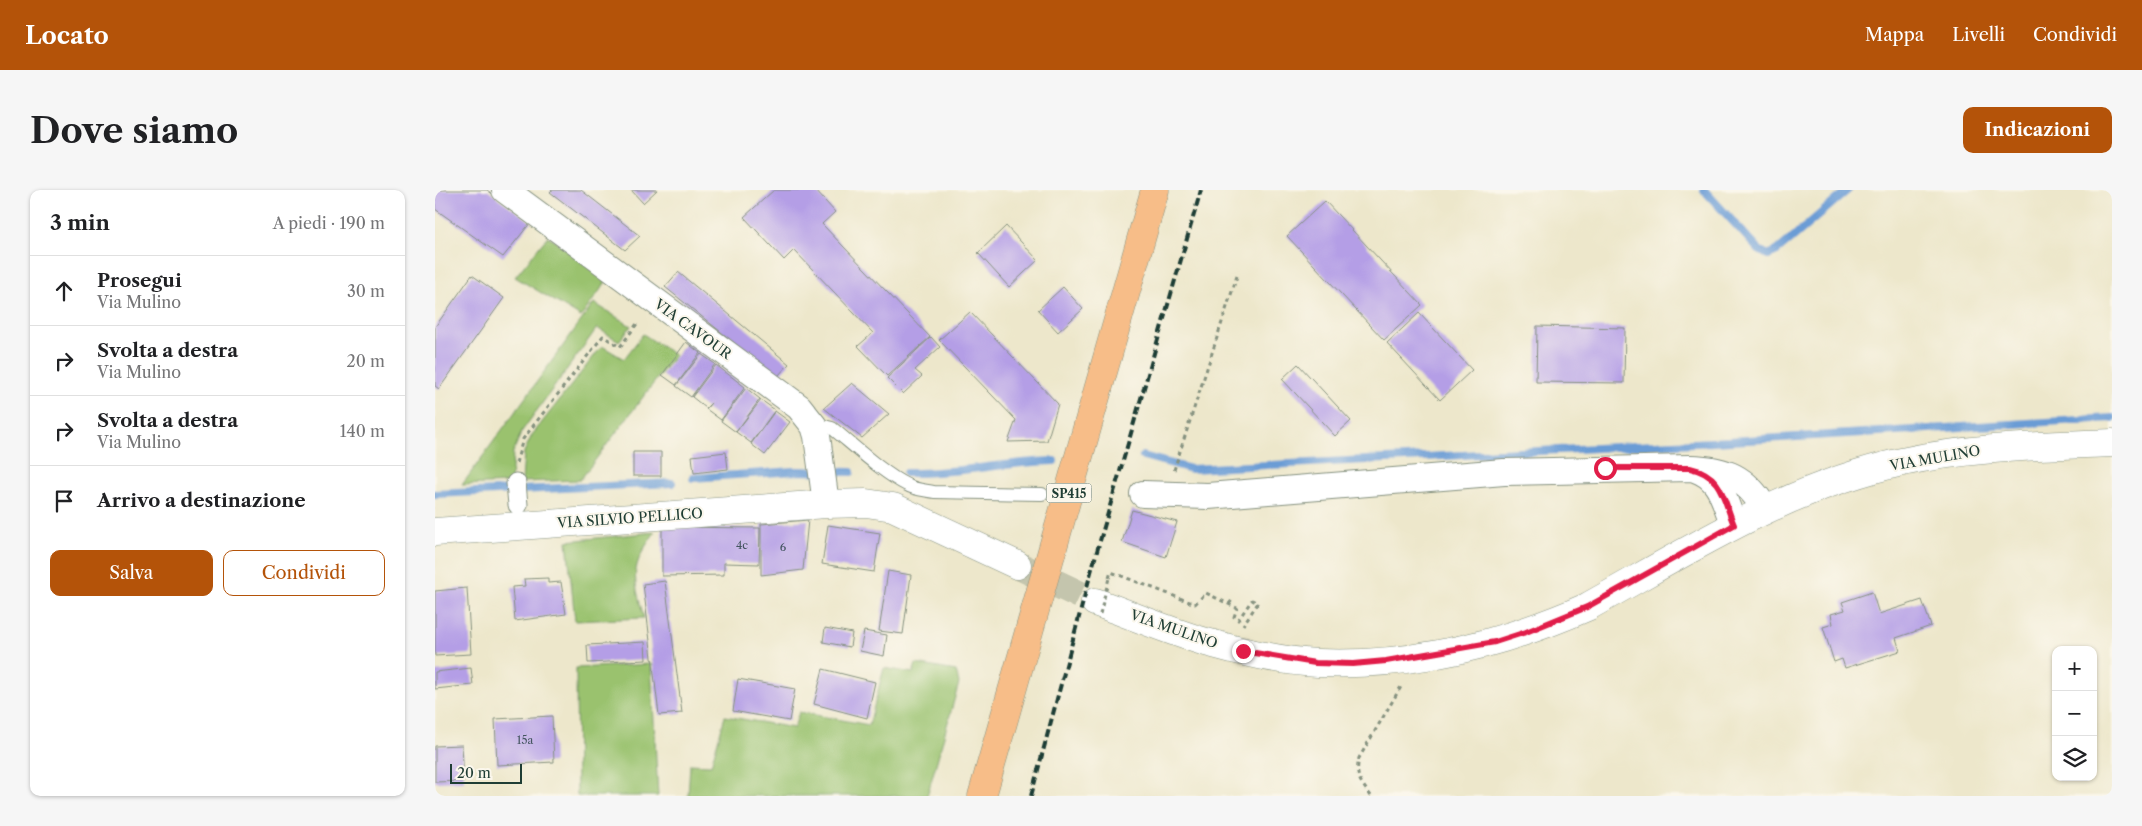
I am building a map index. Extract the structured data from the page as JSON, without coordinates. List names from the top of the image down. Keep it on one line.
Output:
{"streets":{"main road":["SP415"],"street":["VIA CAVOUR","VIA MULINO","VIA SILVIO PELLICO"]},"crossings":[["VIA CAVOUR","VIA SILVIO PELLICO"]],"house_numbers":["4c","6","15a"],"scale_bar":"20 m","page":{"header":"Locato","nav":["Mappa","Livelli","Condividi"],"buttons":["Indicazioni",["Salva","Condividi"]],"title":"Dove siamo","heading":["3 min","A piedi · 190 m"],"list":[["Prosegui","Via Mulino","30 m"],["Svolta a destra","Via Mulino","20 m"],["Svolta a destra","Via Mulino","140 m"],"Arrivo a destinazione"],"map_buttons":["+","−"],"scale":"20 m"}}
